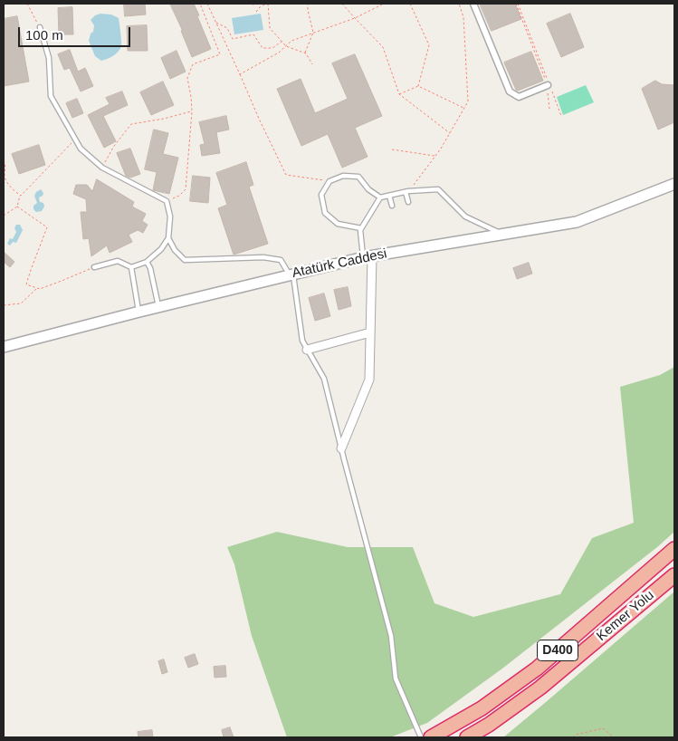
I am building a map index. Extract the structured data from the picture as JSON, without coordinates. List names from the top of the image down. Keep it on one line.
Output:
{"streets":{"highway":["Kemer Yolu","D400"],"street":["Atatürk Caddesi"]},"scale_bar":"100 m"}
